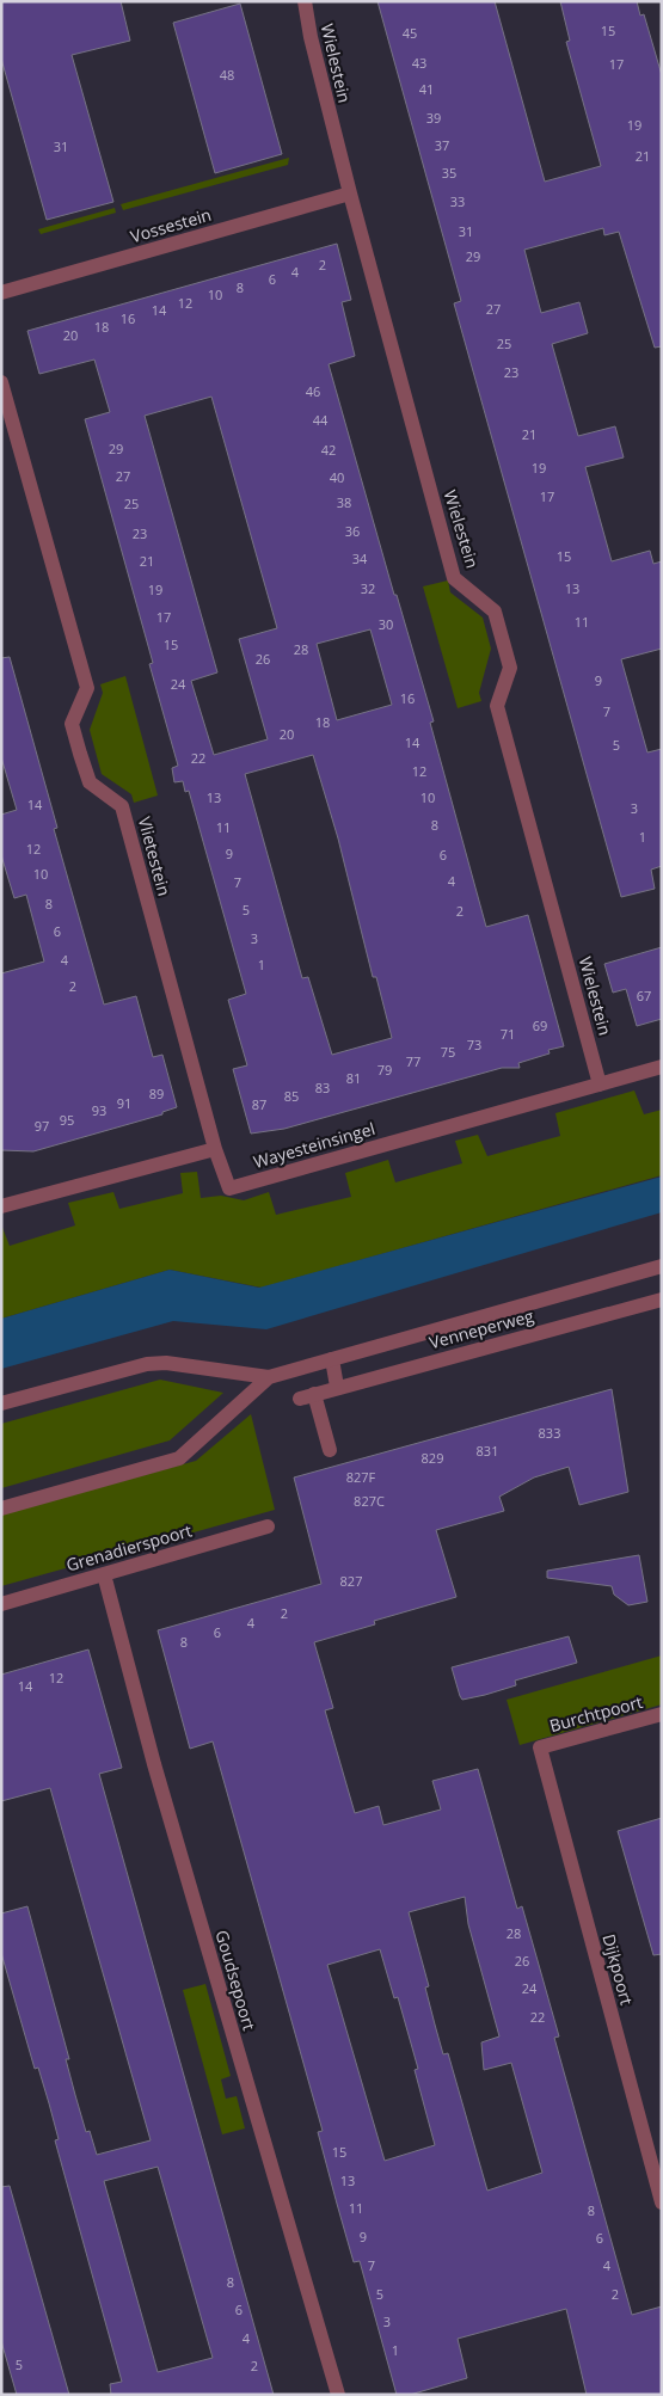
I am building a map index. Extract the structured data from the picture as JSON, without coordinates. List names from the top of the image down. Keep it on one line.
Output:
{"streets":{"street":["Wielestein","Vossestein","Vlietestein","Wayesteinsingel","Venneperweg","Grenadierspoort","Burchtpoort","Dijkpoort","Goudsepoort"]},"crossings":[["Wielestein","Vossestein"],["Wielestein","Wayesteinsingel"],["Vlietestein","Wayesteinsingel"],["Grenadierspoort","Goudsepoort"],["Burchtpoort","Dijkpoort"]],"house_numbers":["15","45","43","17","48","41","39","19","37","31","21","35","33","31","29","2","4","6","8","10","12","27","14","16","18","20","25","23","46","44","21","29","42","19","27","40","17","38","25","36","23","15","34","21","32","13","19","17","11","30","15","28","26","9","24","16","7","18","20","14","5","22","12","13","10","14","3","8","11","1","12","9","6","10","4","7","8","5","2","6","3","4","1","2","67","69","71","73","75","77","79","81","83","89","85","91","87","93","95","97","833","831","829","827F","827C","827","2","4","6","8","12","14","28","26","24","22","15","13","11","8","9","6","7","4","8","5","2","6","3","4","1","5","2"]}
